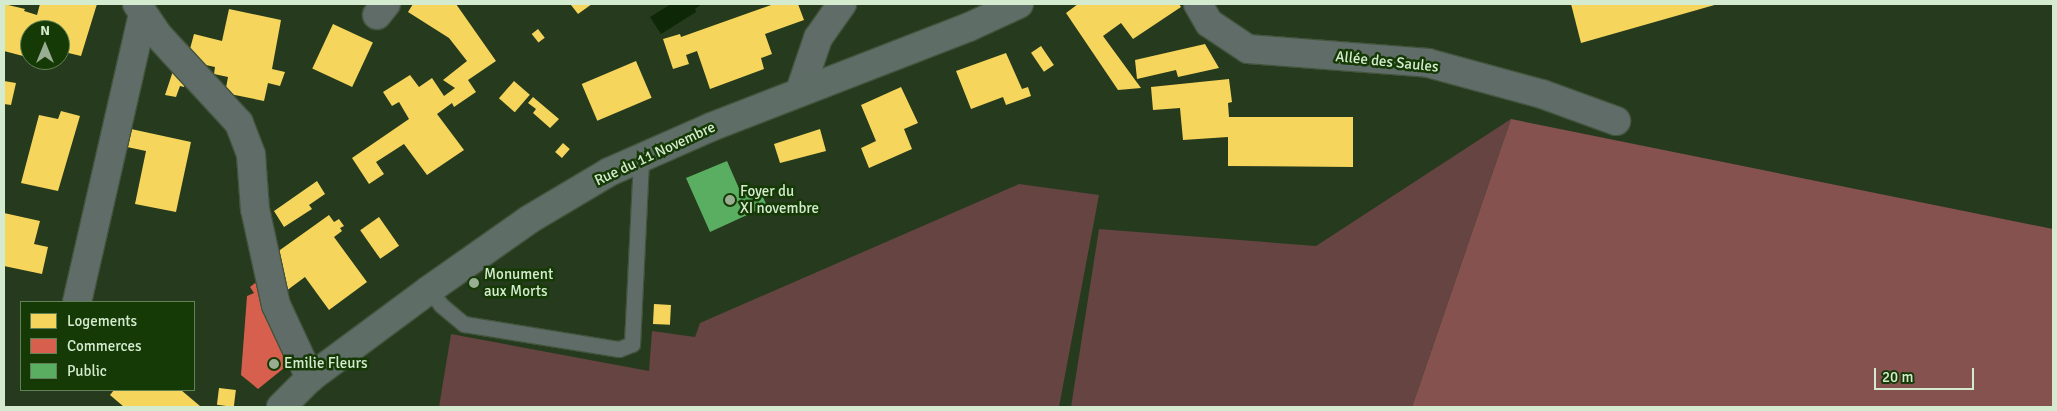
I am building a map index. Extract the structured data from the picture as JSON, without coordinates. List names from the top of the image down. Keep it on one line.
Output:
{"streets":{"street":["Allée des Saules","Rue du 11 Novembre"]},"places":["Foyer du XI novembre","Monument aux Morts","Emilie Fleurs"],"legend":["Logements","Commerces","Public"],"scale_bar":"20 m","north":"top"}
